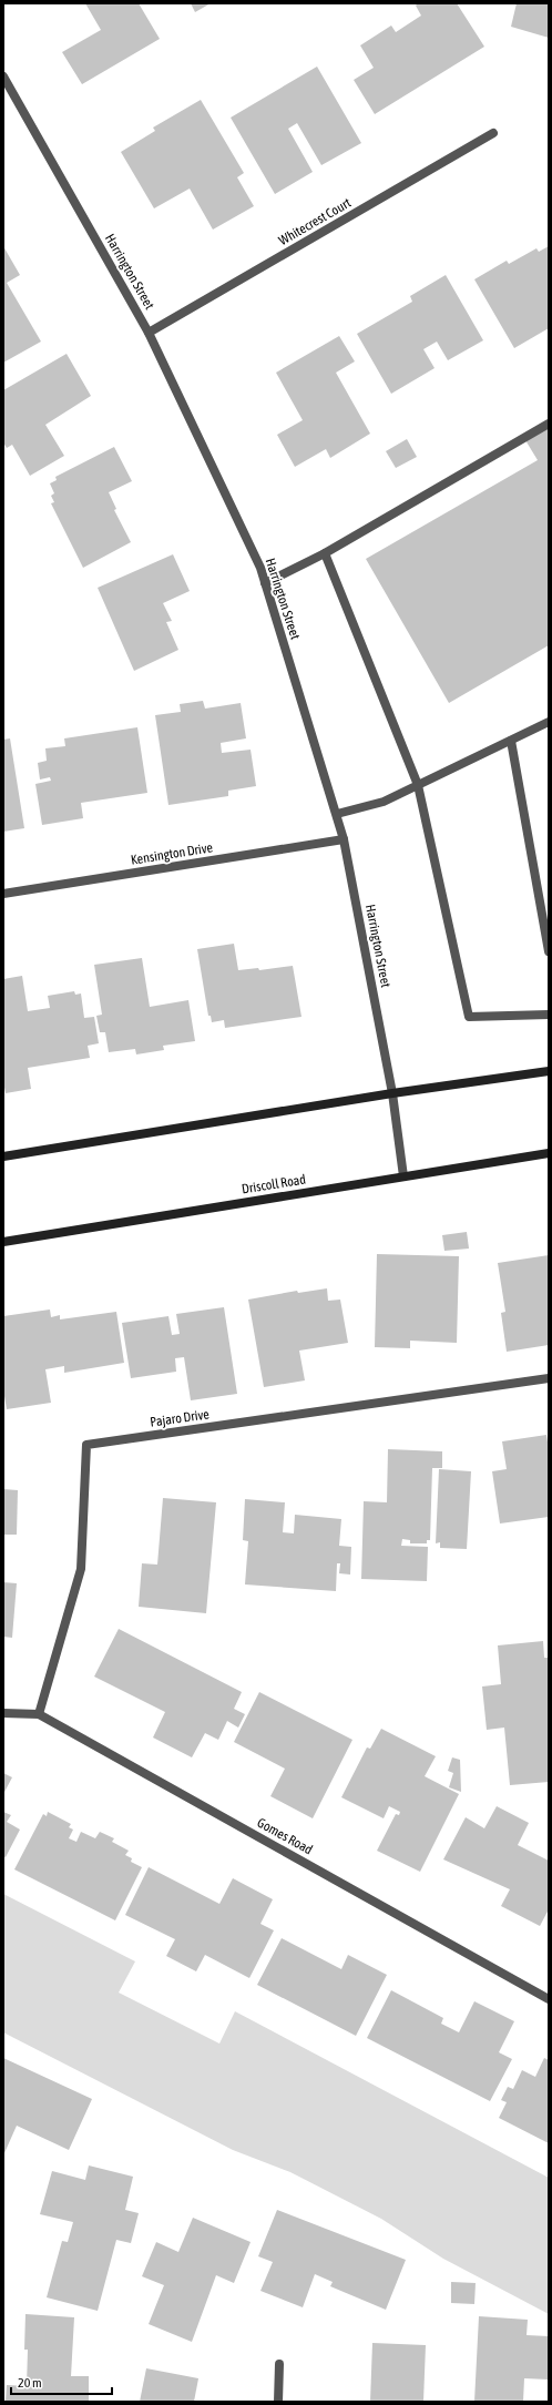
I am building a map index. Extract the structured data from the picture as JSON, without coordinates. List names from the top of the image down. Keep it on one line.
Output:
{"streets":{"street":["Whitecrest Court","Harrington Street","Kensington Drive","Driscoll Road","Pajaro Drive","Gomes Road"]},"crossings":[["Whitecrest Court","Harrington Street"],["Harrington Street","Kensington Drive"],["Harrington Street","Driscoll Road"],["Pajaro Drive","Gomes Road"]],"scale_bar":"20 m"}
